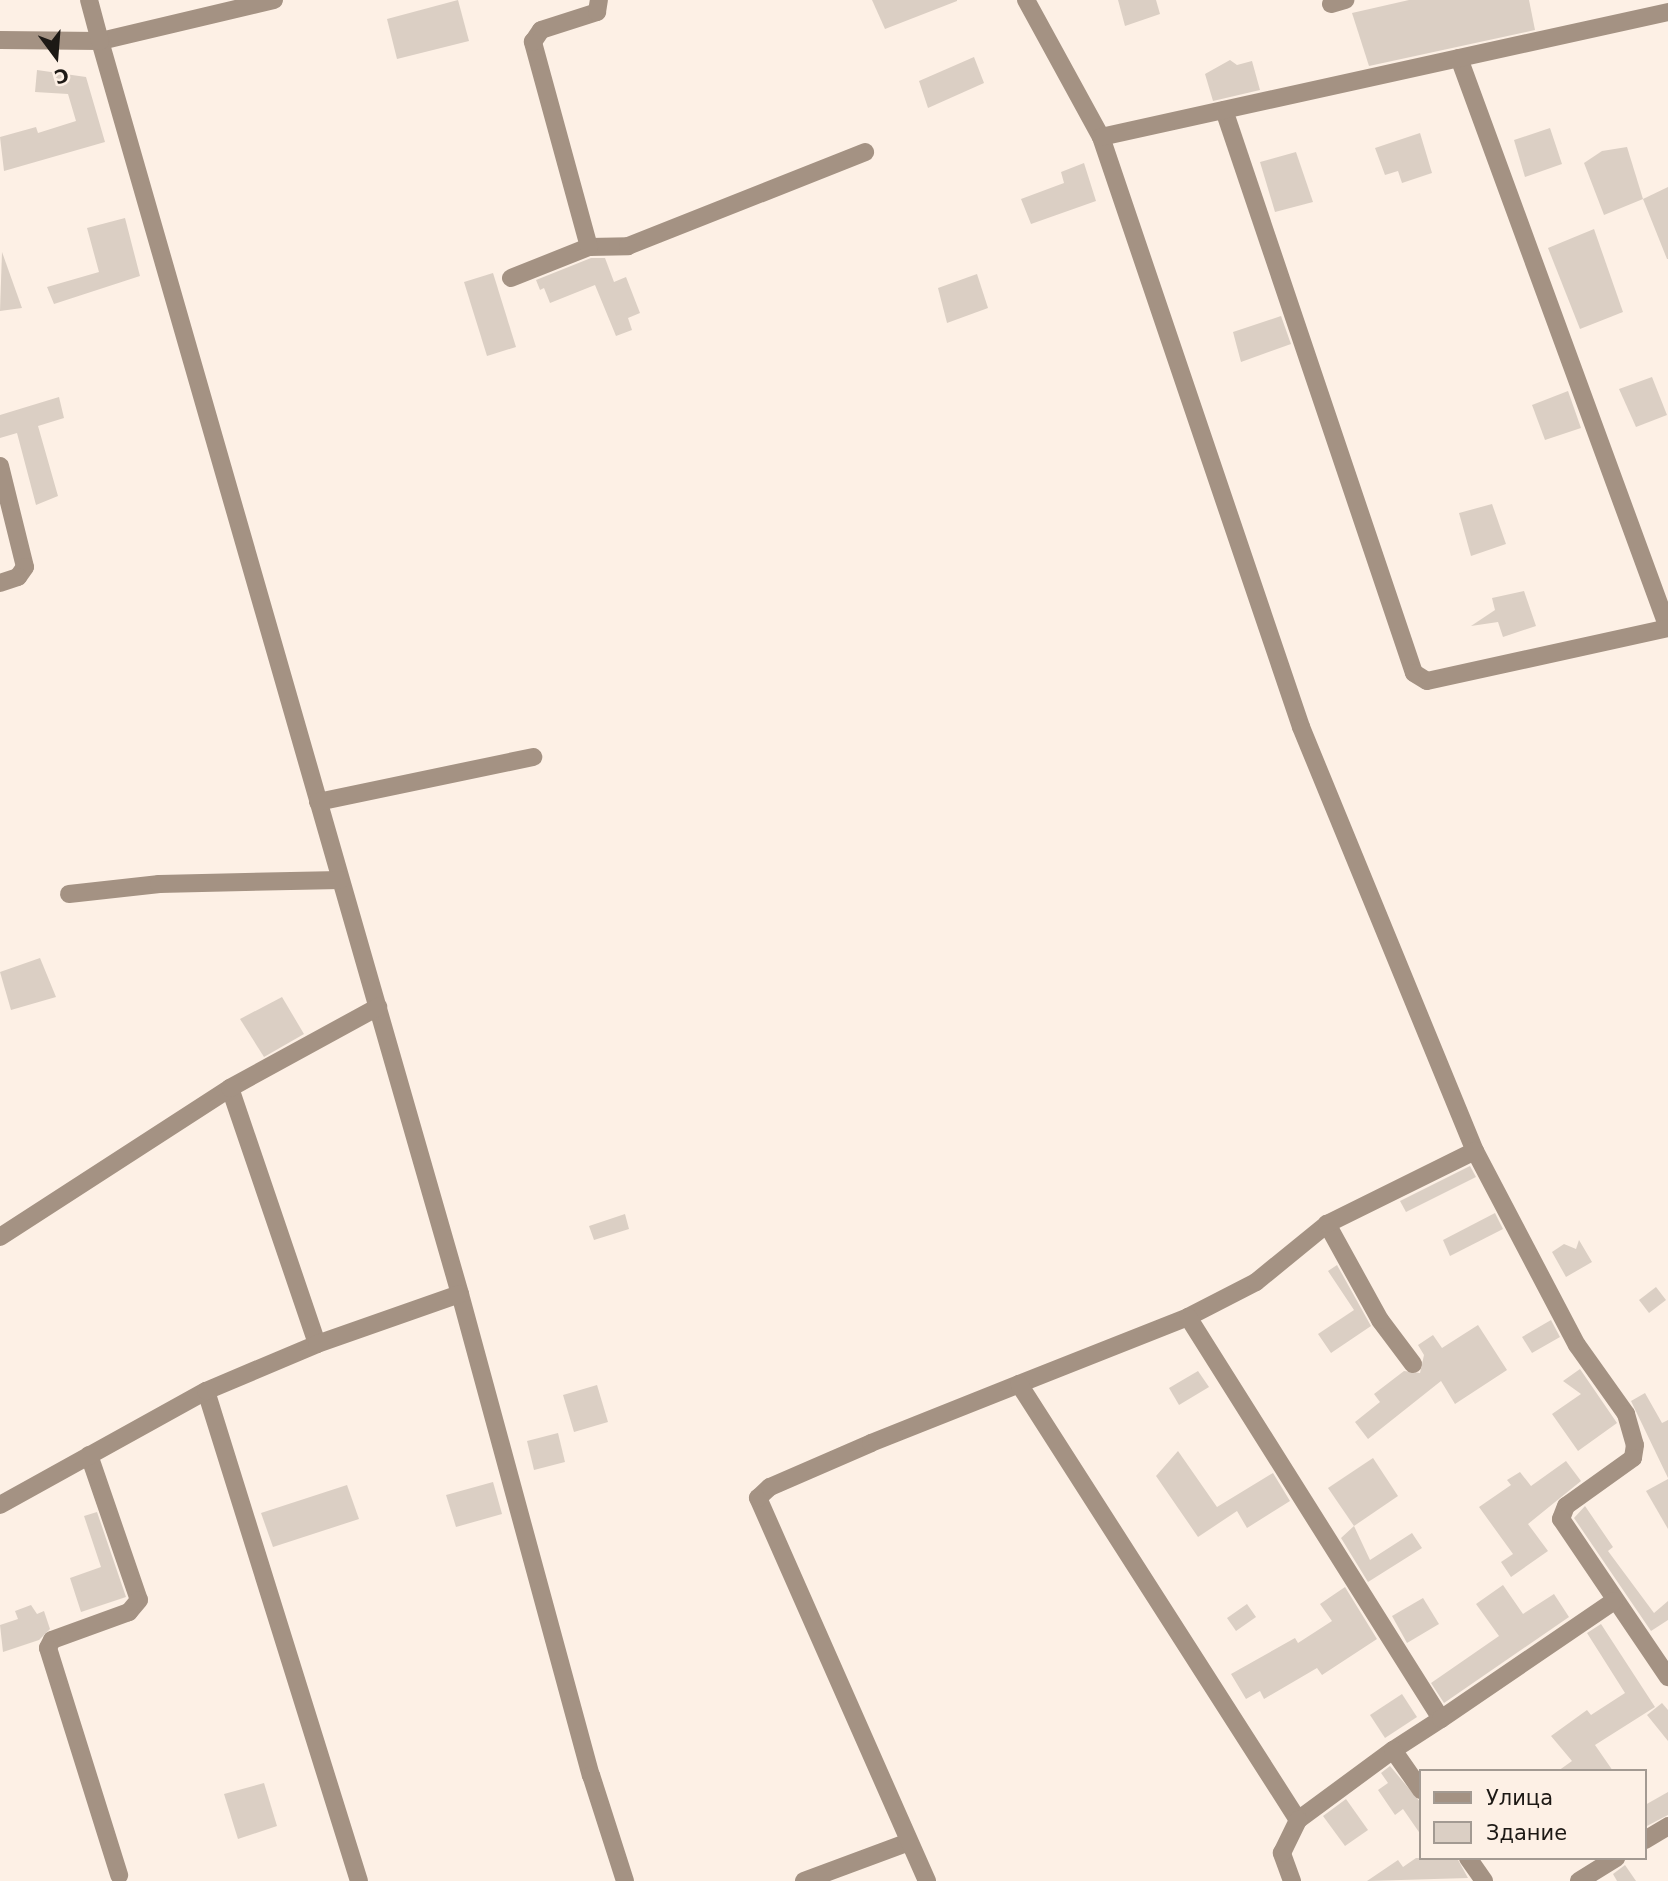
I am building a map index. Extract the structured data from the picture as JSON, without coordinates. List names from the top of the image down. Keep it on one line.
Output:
{"legend":["Улица","Здание"],"north":"bottom"}
